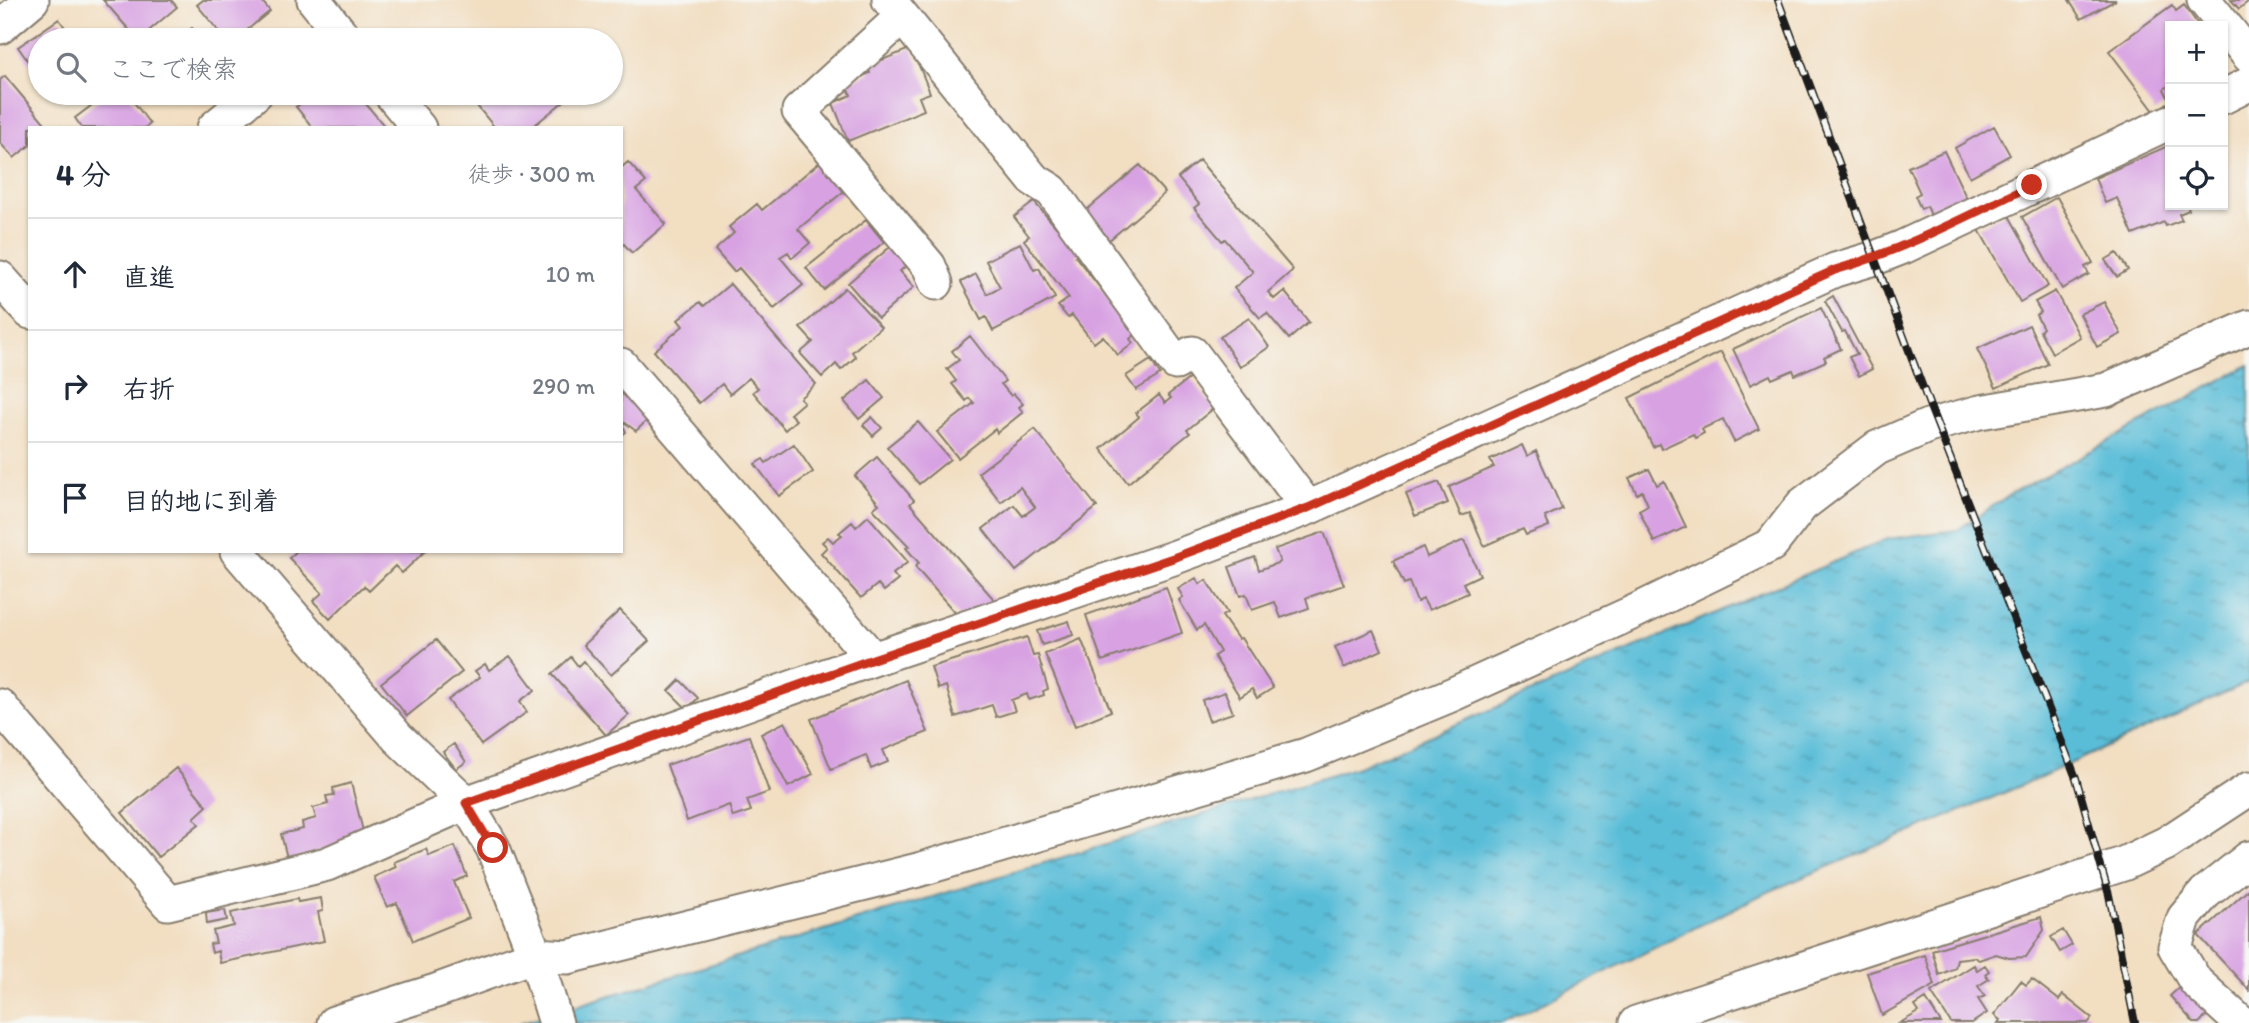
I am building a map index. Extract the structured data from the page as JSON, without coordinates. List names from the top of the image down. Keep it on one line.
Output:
{"page":{"map_buttons":["+","−"],"search":"ここで検索","heading":["4 分","徒歩 · 300 m"],"list":[["直進","10 m"],["右折","290 m"],"目的地に到着"]}}
